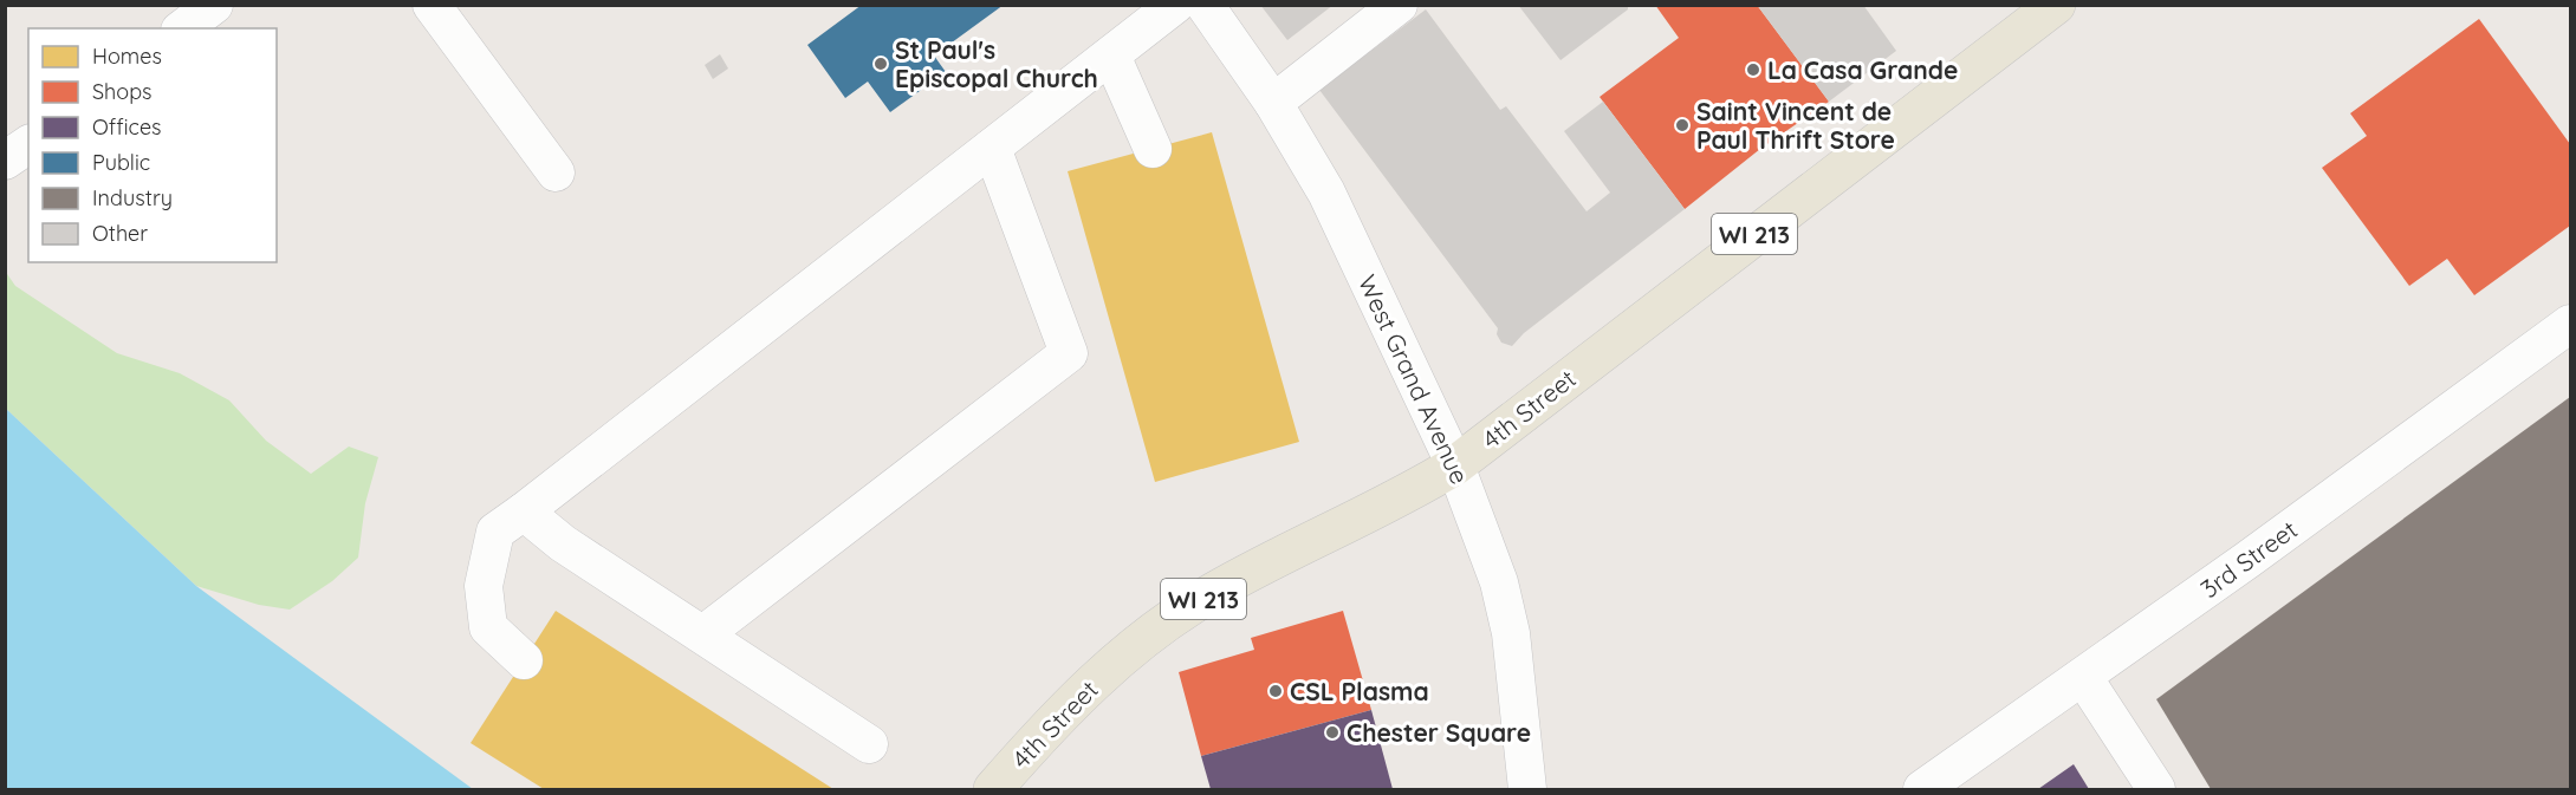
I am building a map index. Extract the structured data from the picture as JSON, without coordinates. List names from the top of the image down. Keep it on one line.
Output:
{"streets":{"main road":["WI 213","4th Street"],"street":["West Grand Avenue","3rd Street"]},"crossings":[["West Grand Avenue","4th Street"]],"places":["St Paul's Episcopal Church","La Casa Grande","Saint Vincent de Paul Thrift Store","CSL Plasma","Chester Square"],"legend":["Homes","Shops","Offices","Public","Industry","Other"]}
